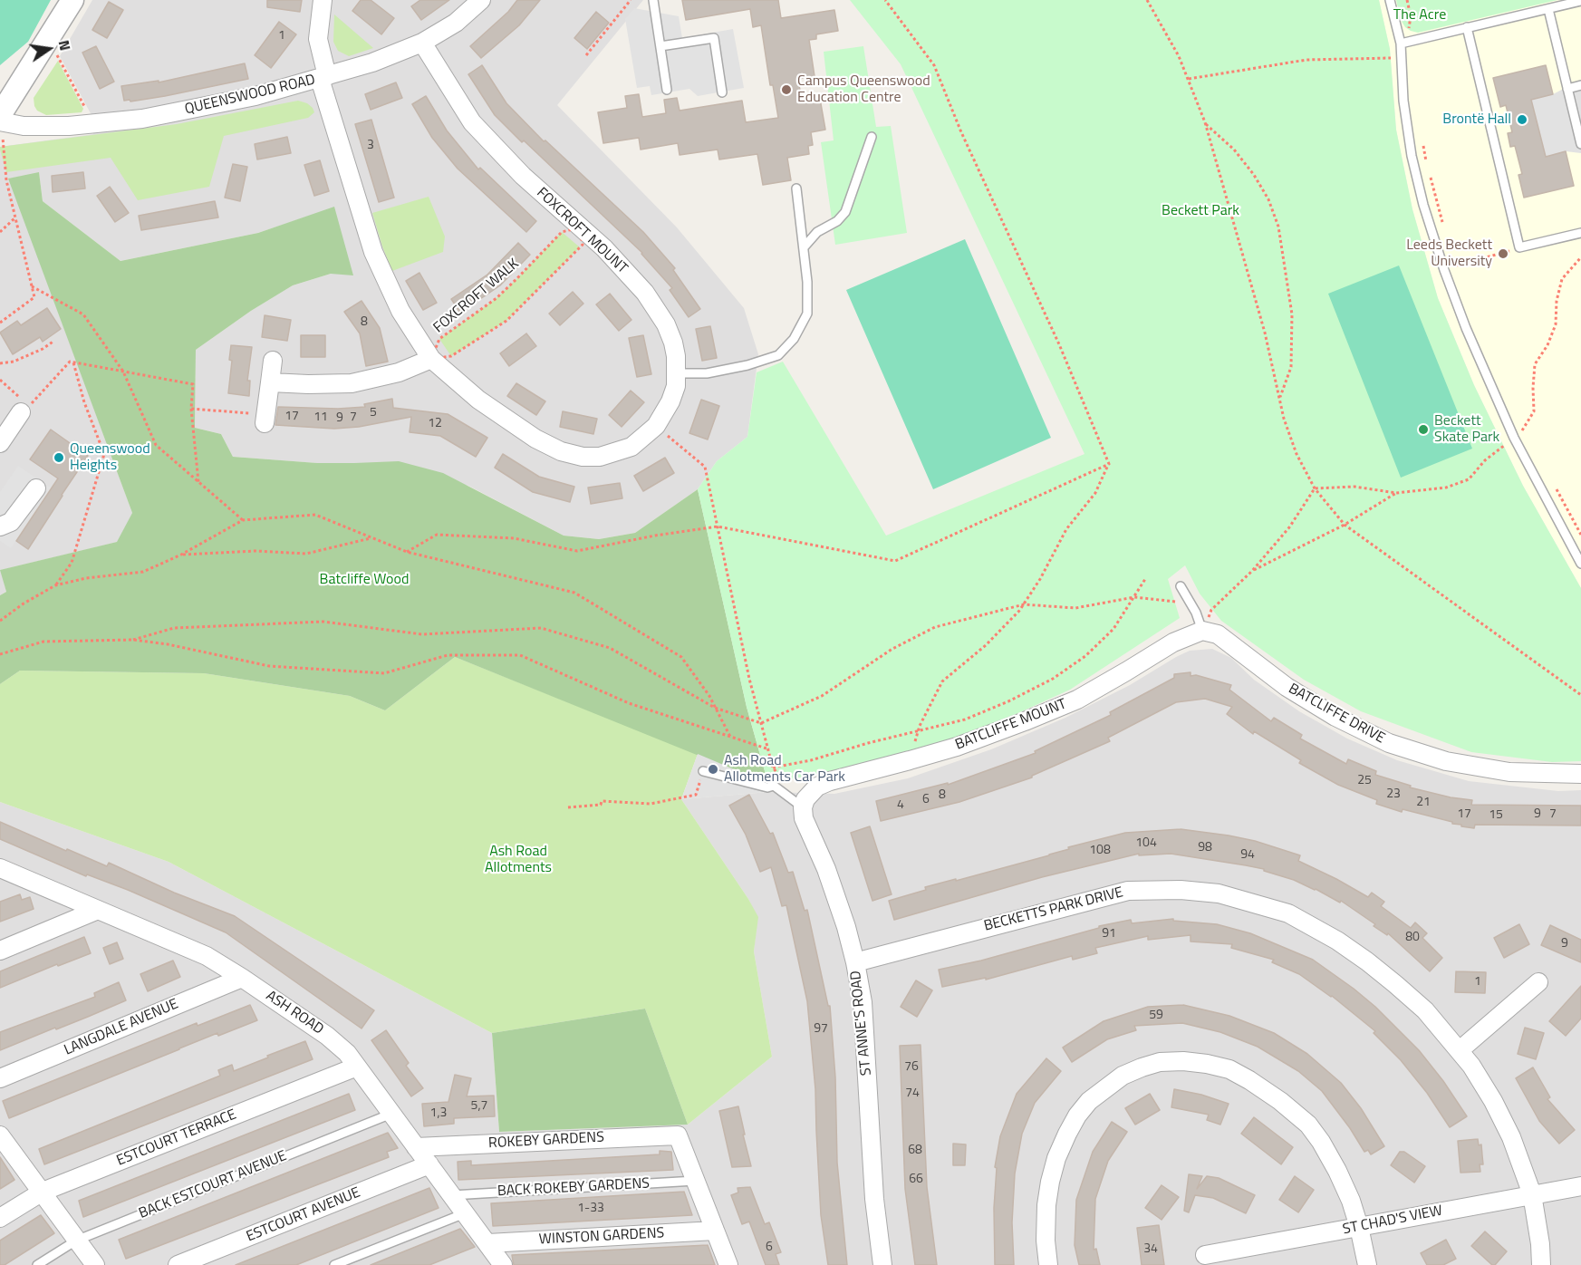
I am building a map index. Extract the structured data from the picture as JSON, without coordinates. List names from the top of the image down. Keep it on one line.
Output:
{"streets":{"street":["QUEENSWOOD ROAD","FOXCROFT MOUNT","BATCLIFFE DRIVE","BATCLIFFE MOUNT","BECKETTS PARK DRIVE","ASH ROAD","ST ANNE'S ROAD","LANGDALE AVENUE","ESTCOURT TERRACE","ROKEBY GARDENS","ESTCOURT AVENUE","ST CHAD'S VIEW","WINSTON GARDENS"],"lane":["BACK ESTCOURT AVENUE","BACK ROKEBY GARDENS"],"path":["FOXCROFT WALK"]},"crossings":[["QUEENSWOOD ROAD","FOXCROFT MOUNT"],["FOXCROFT MOUNT","FOXCROFT WALK"],["BATCLIFFE DRIVE","BATCLIFFE MOUNT"],["BATCLIFFE MOUNT","ST ANNE'S ROAD"],["BECKETTS PARK DRIVE","ST ANNE'S ROAD"],["BECKETTS PARK DRIVE","ST CHAD'S VIEW"],["ASH ROAD","LANGDALE AVENUE"],["ASH ROAD","ESTCOURT TERRACE"],["ASH ROAD","ROKEBY GARDENS"],["ASH ROAD","BACK ESTCOURT AVENUE"],["ASH ROAD","BACK ROKEBY GARDENS"],["ASH ROAD","ESTCOURT AVENUE"],["ASH ROAD","WINSTON GARDENS"],["ROKEBY GARDENS","BACK ROKEBY GARDENS"]],"parks":["The Acre","Beckett Park","Batcliffe Wood","Ash Road Allotments"],"places":["Campus Queenswood Education Centre","Brontë Hall","Leeds Beckett University","Beckett Skate Park","Queenswood Heights","Ash Road Allotments Car Park"],"house_numbers":["1","3","8","5","17","11","7","9","12","25","23","8","6","21","4","17","9","7","15","104","98","108","94","91","80","9","1","59","97","76","74","5,7","1,3","68","66","1-33","6","34"],"north":"right"}
